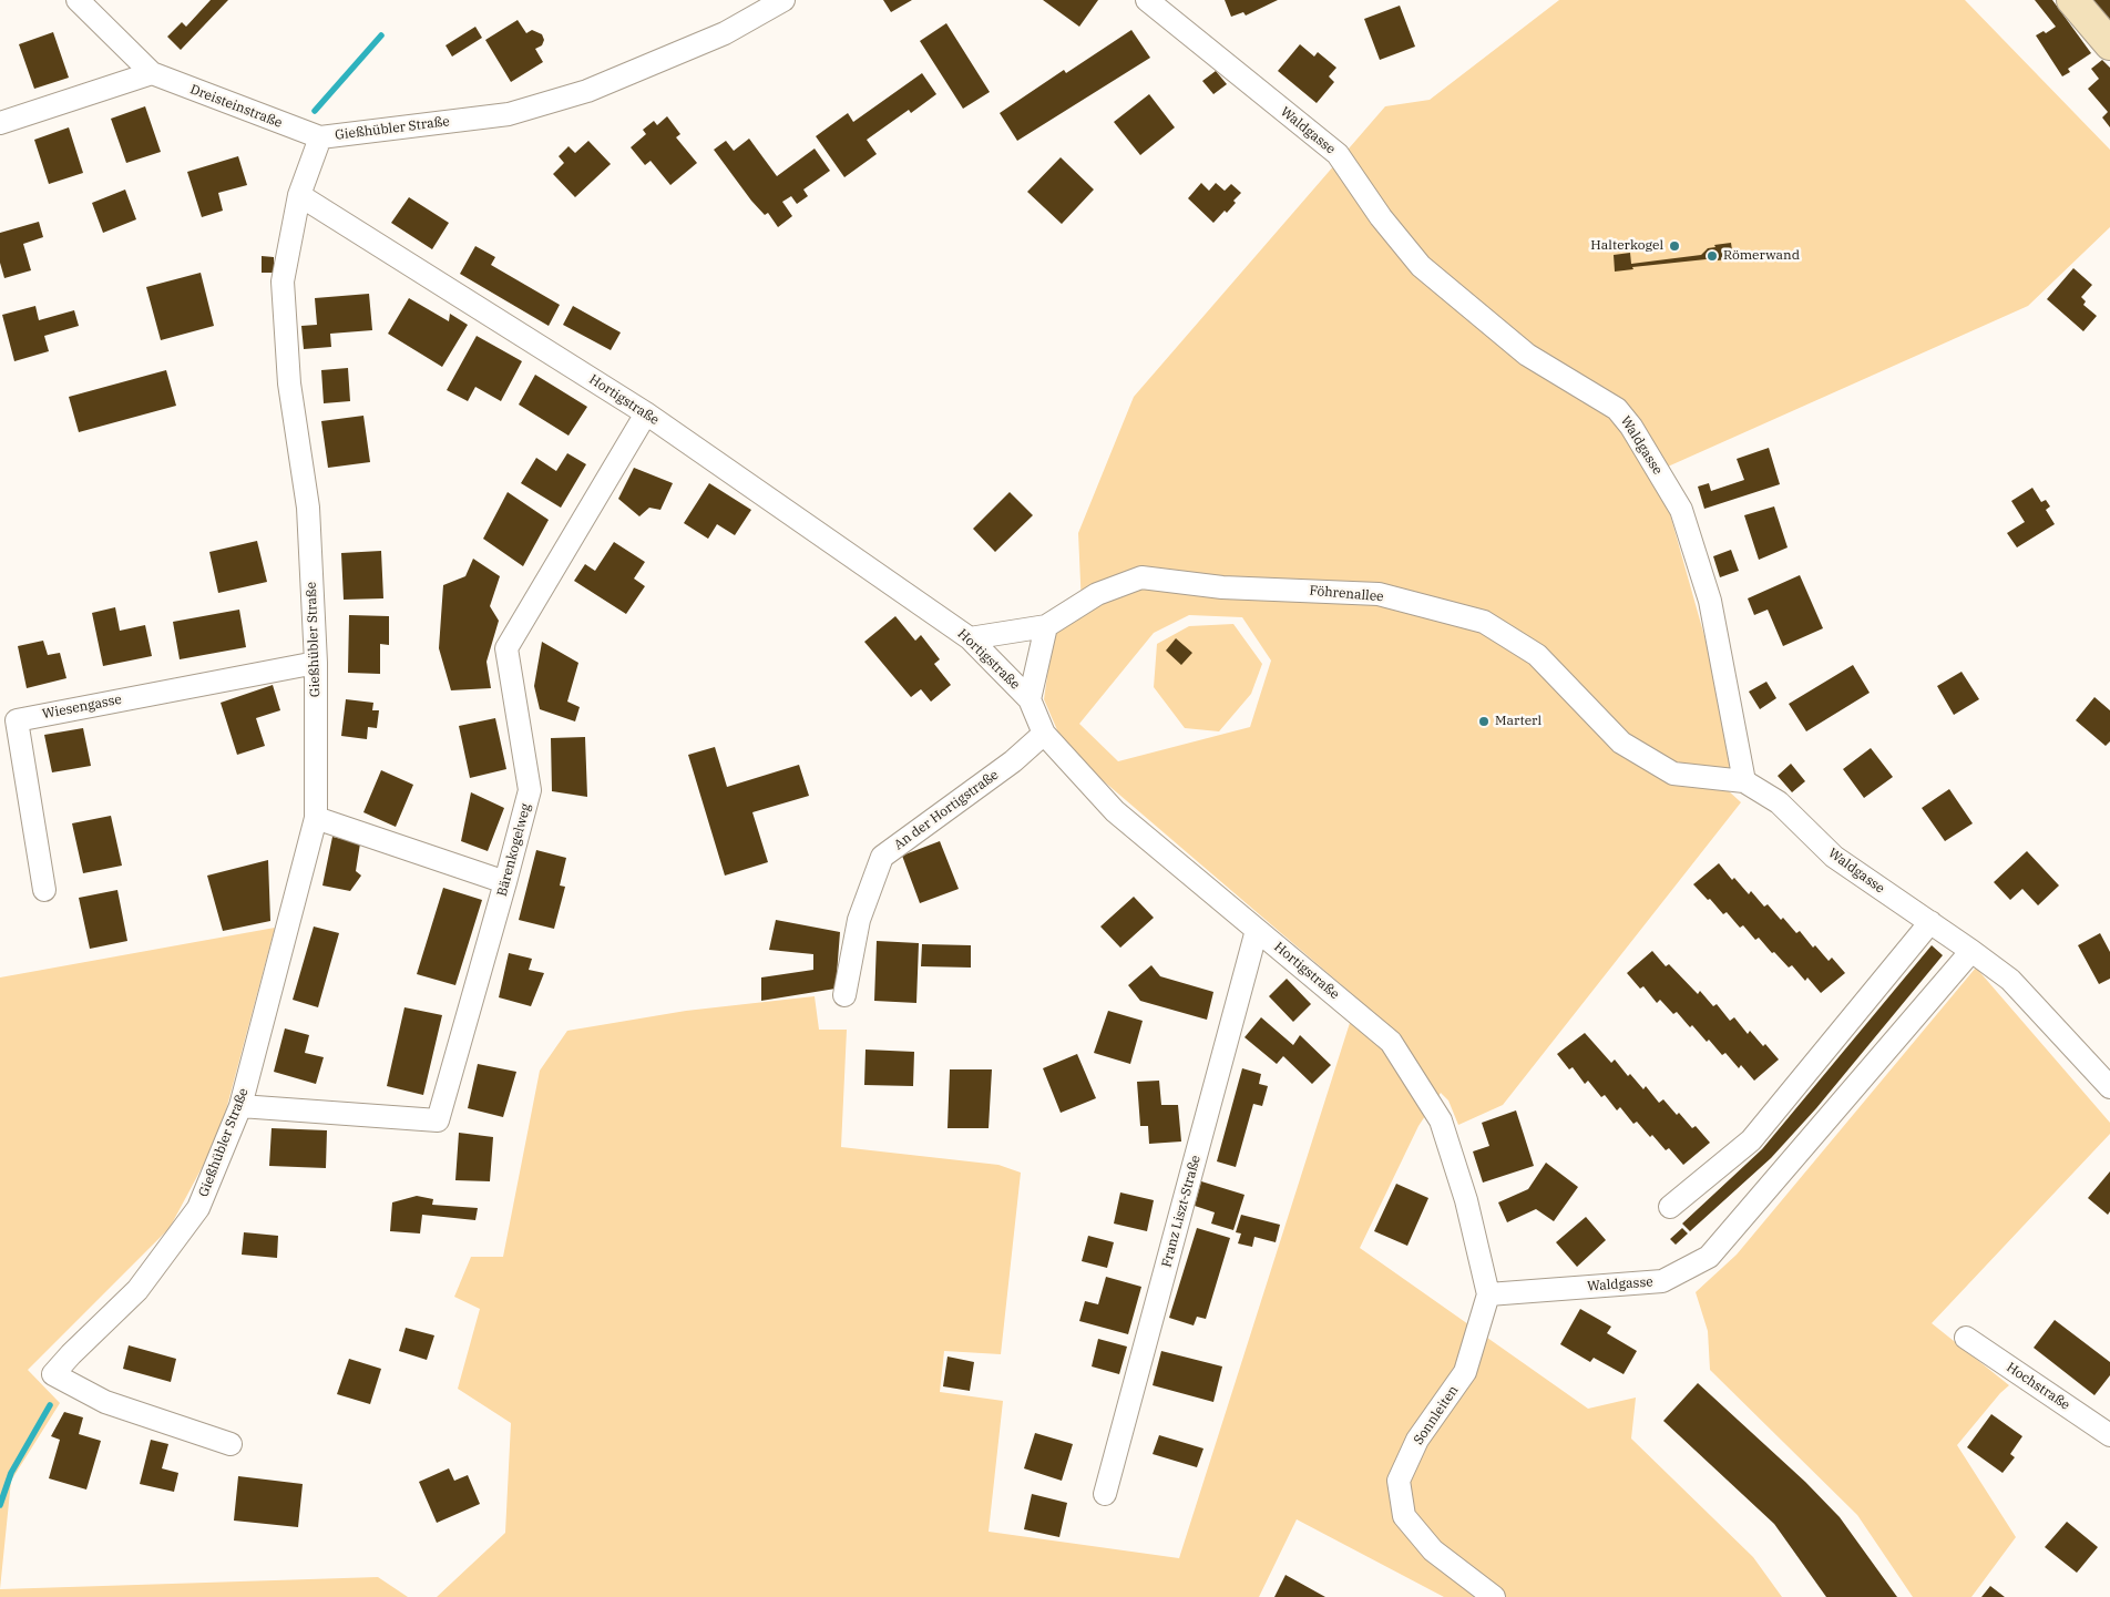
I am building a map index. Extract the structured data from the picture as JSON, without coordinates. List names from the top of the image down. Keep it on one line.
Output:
{"streets":{"street":["Dreisteinstraße","Gießhübler Straße","Waldgasse","Hortigstraße","Föhrenallee","Wiesengasse","An der Hortigstraße","Bärenkogelweg","Franz Liszt-Straße","Hochstraße","Sonnleiten"]},"crossings":[["Dreisteinstraße","Gießhübler Straße"],["Gießhübler Straße","Hortigstraße"],["Gießhübler Straße","Wiesengasse"],["Gießhübler Straße","Bärenkogelweg"],["Waldgasse","Hortigstraße"],["Waldgasse","Föhrenallee"],["Waldgasse","Sonnleiten"],["Hortigstraße","Föhrenallee"],["Hortigstraße","An der Hortigstraße"],["Hortigstraße","Bärenkogelweg"],["Hortigstraße","Franz Liszt-Straße"],["Hortigstraße","Sonnleiten"]],"places":["Halterkogel","Römerwand","Marterl"]}
